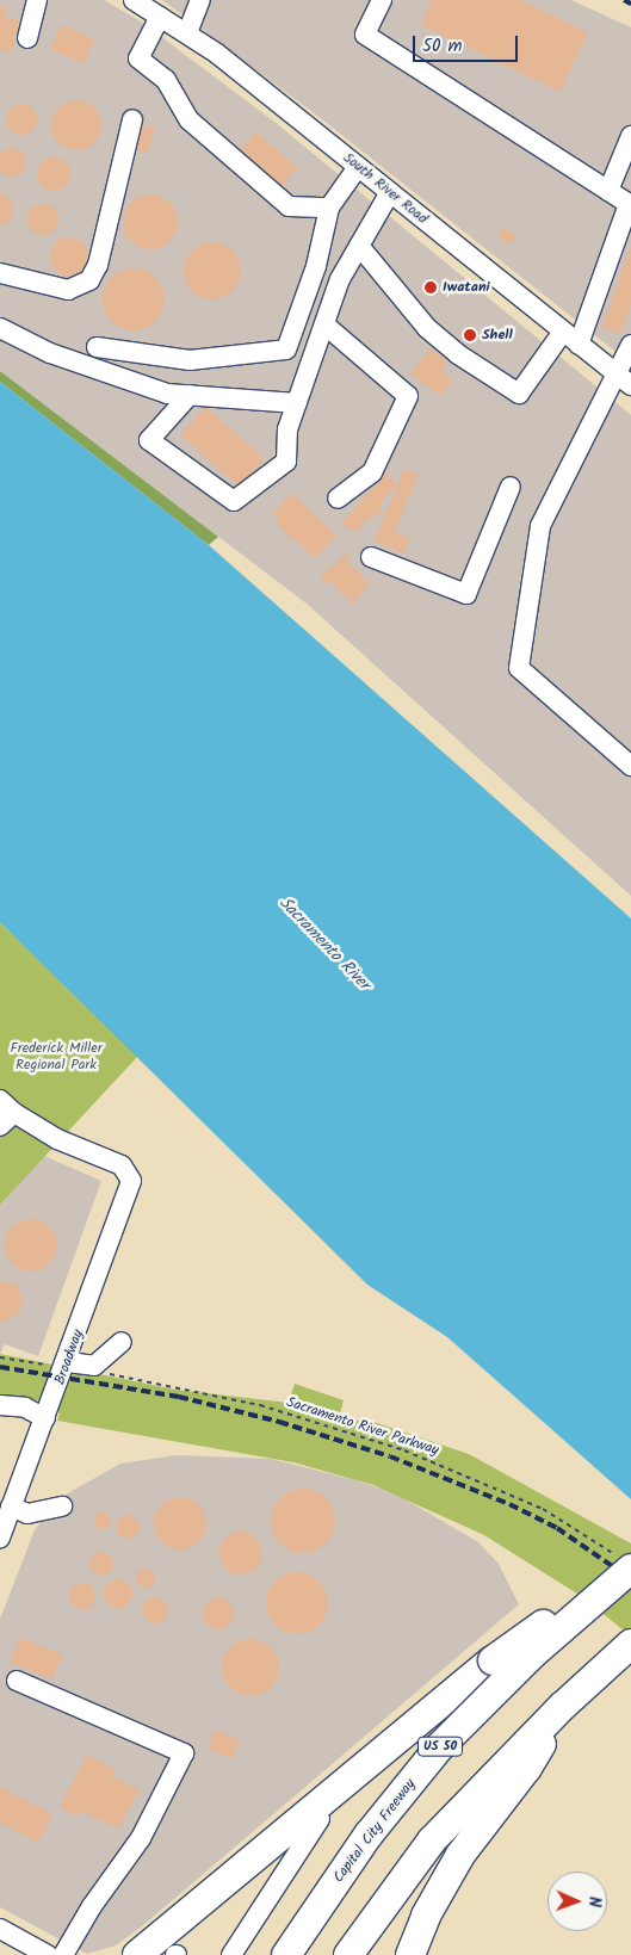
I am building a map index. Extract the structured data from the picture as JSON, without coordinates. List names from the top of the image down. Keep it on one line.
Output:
{"streets":{"highway":["US 50","Capital City Freeway"],"street":["South River Road","Broadway"],"path":["Sacramento River Parkway"]},"crossings":[["Sacramento River Parkway","Capital City Freeway"]],"water":["Sacramento River"],"parks":["Frederick Miller Regional Park"],"places":["Iwatani","Shell"],"scale_bar":"50 m","north":"right"}
